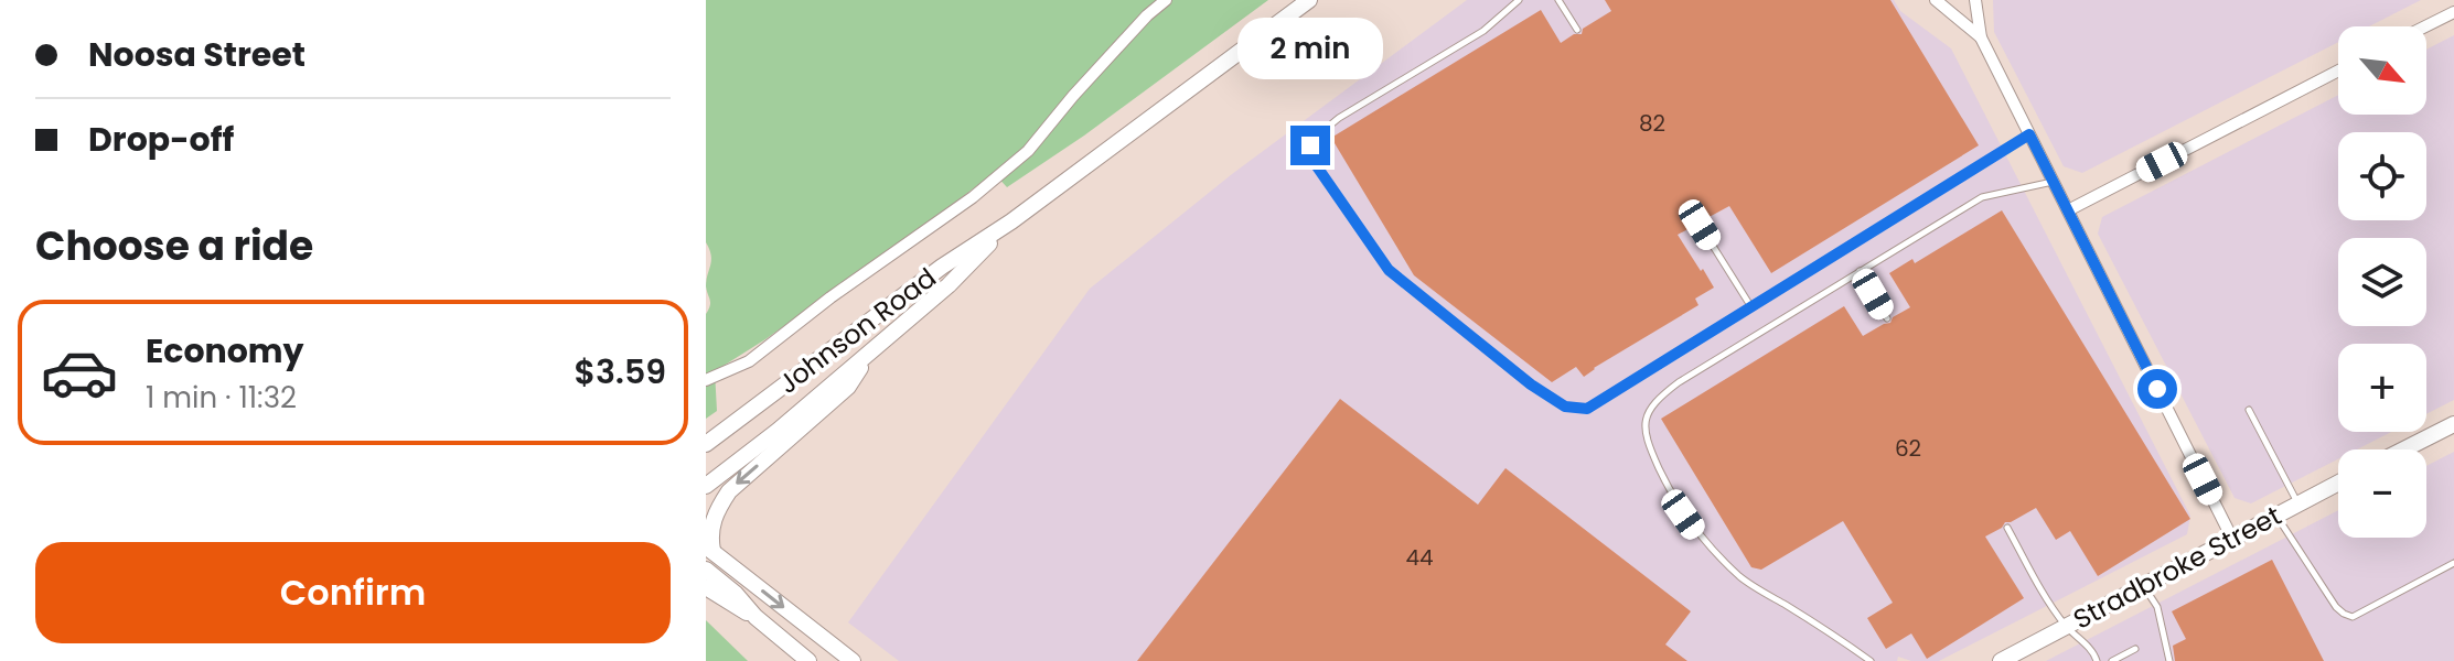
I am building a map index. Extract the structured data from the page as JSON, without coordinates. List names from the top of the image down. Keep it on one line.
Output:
{"streets":{"main road":["Johnson Road","Stradbroke Street"]},"house_numbers":["82","62","44"],"north":"bottom right","page":{"banner":["Noosa Street","Drop-off"],"bubble":"2 min","map_buttons":["+","−"],"heading":"Choose a ride","list":[{"name":"Economy","note":"1 min · 11:32","value":"$3.59"}],"buttons":"Confirm"}}
